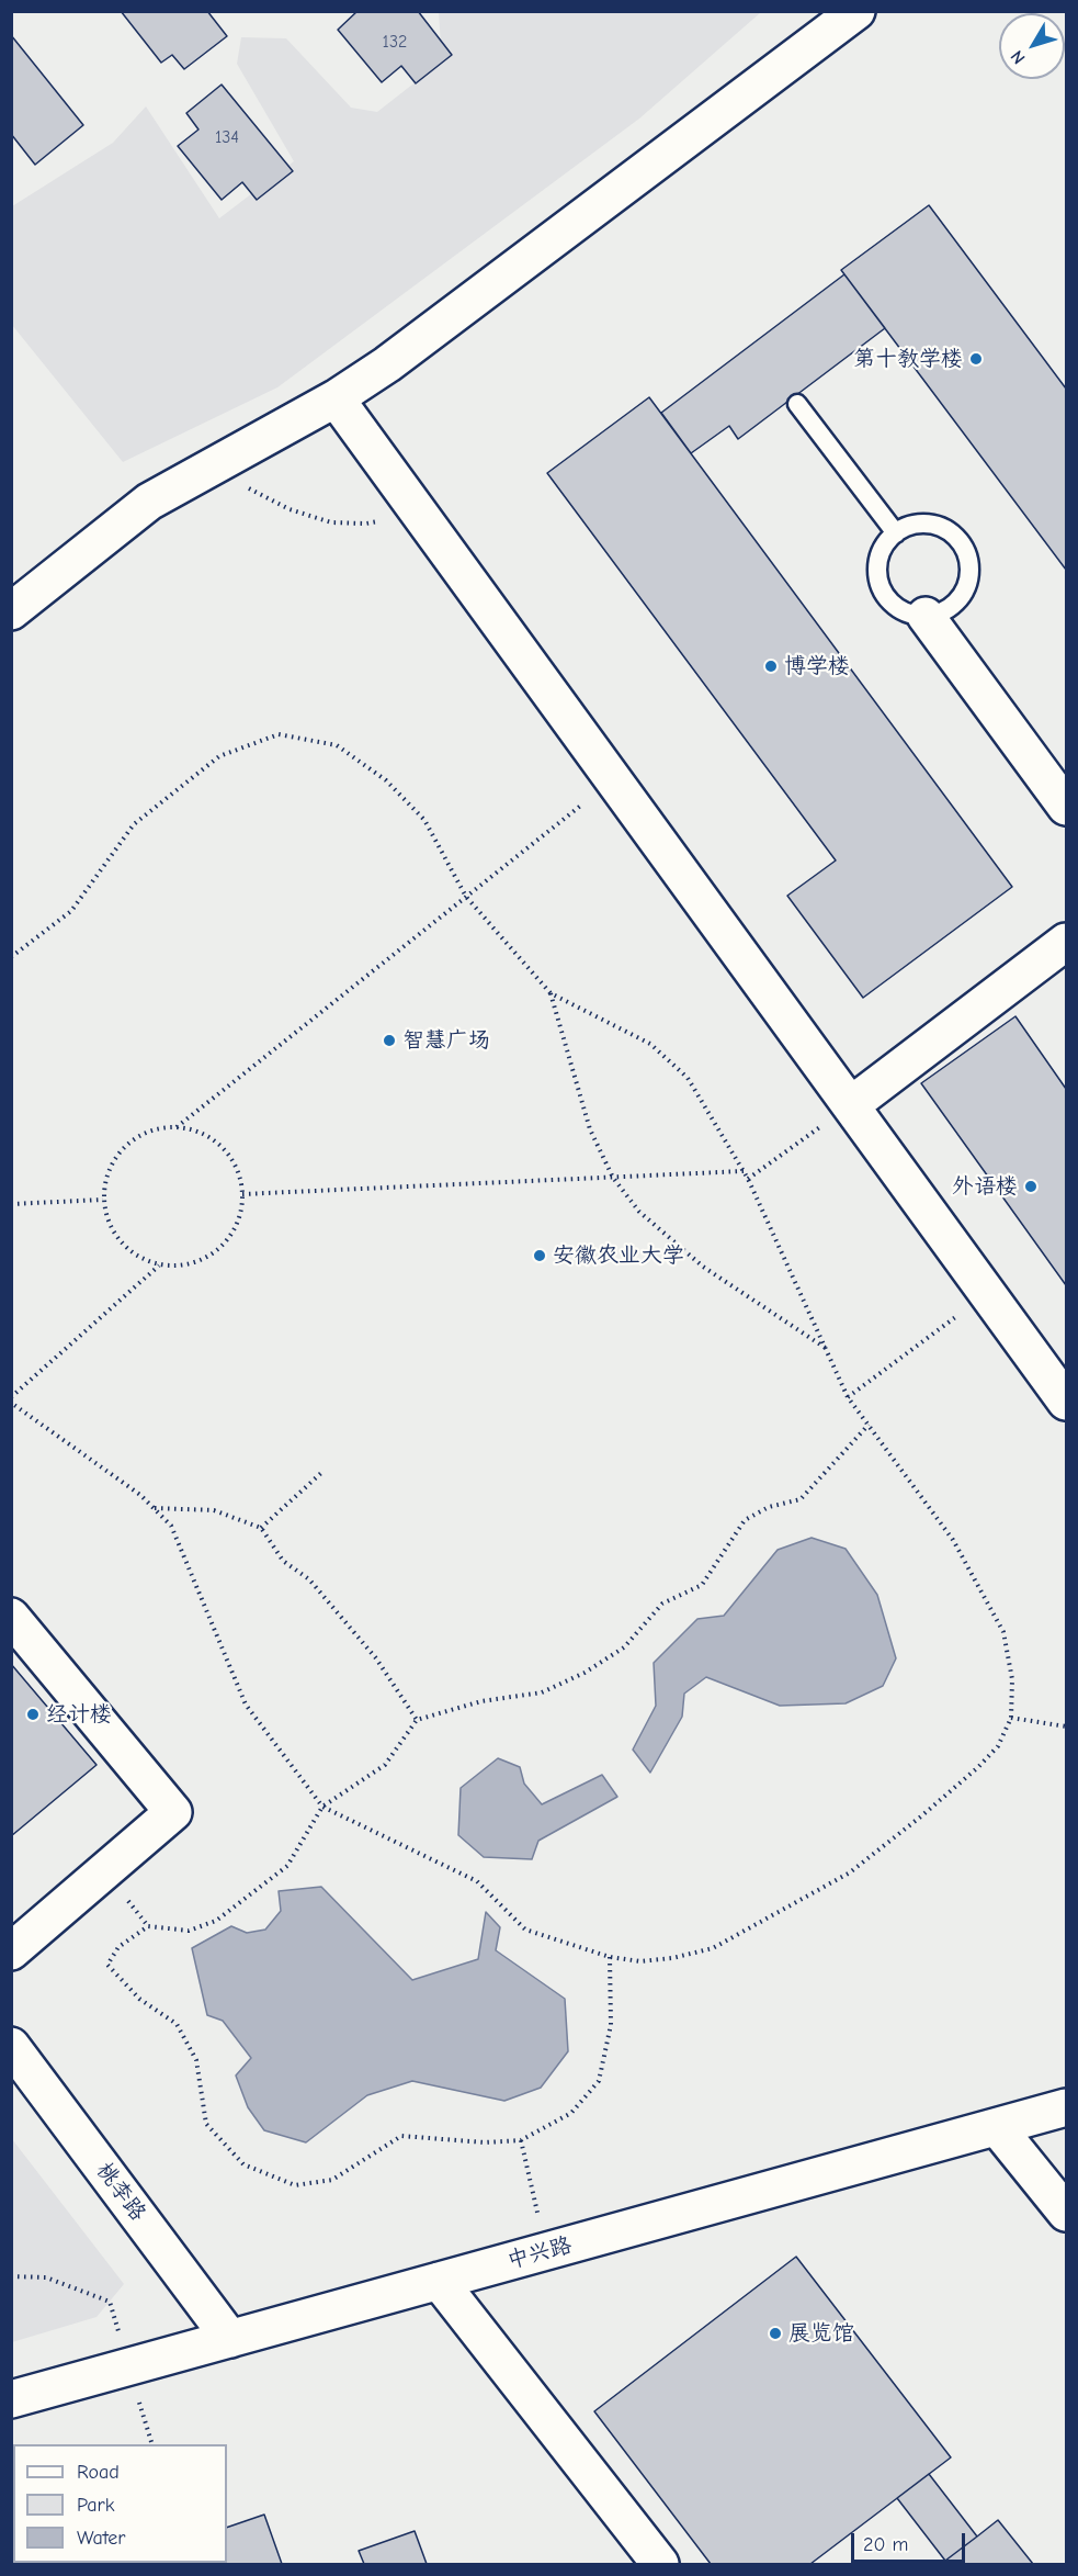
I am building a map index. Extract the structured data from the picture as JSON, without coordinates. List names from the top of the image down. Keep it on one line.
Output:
{"streets":{"street":["桃李路","中兴路"]},"crossings":[["桃李路","中兴路"]],"places":["第十教学楼","博学楼","智慧广场","外语楼","安徽农业大学","经计楼","展览馆"],"house_numbers":["132","134"],"legend":["Road","Park","Water"],"scale_bar":"20 m","north":"bottom left"}
